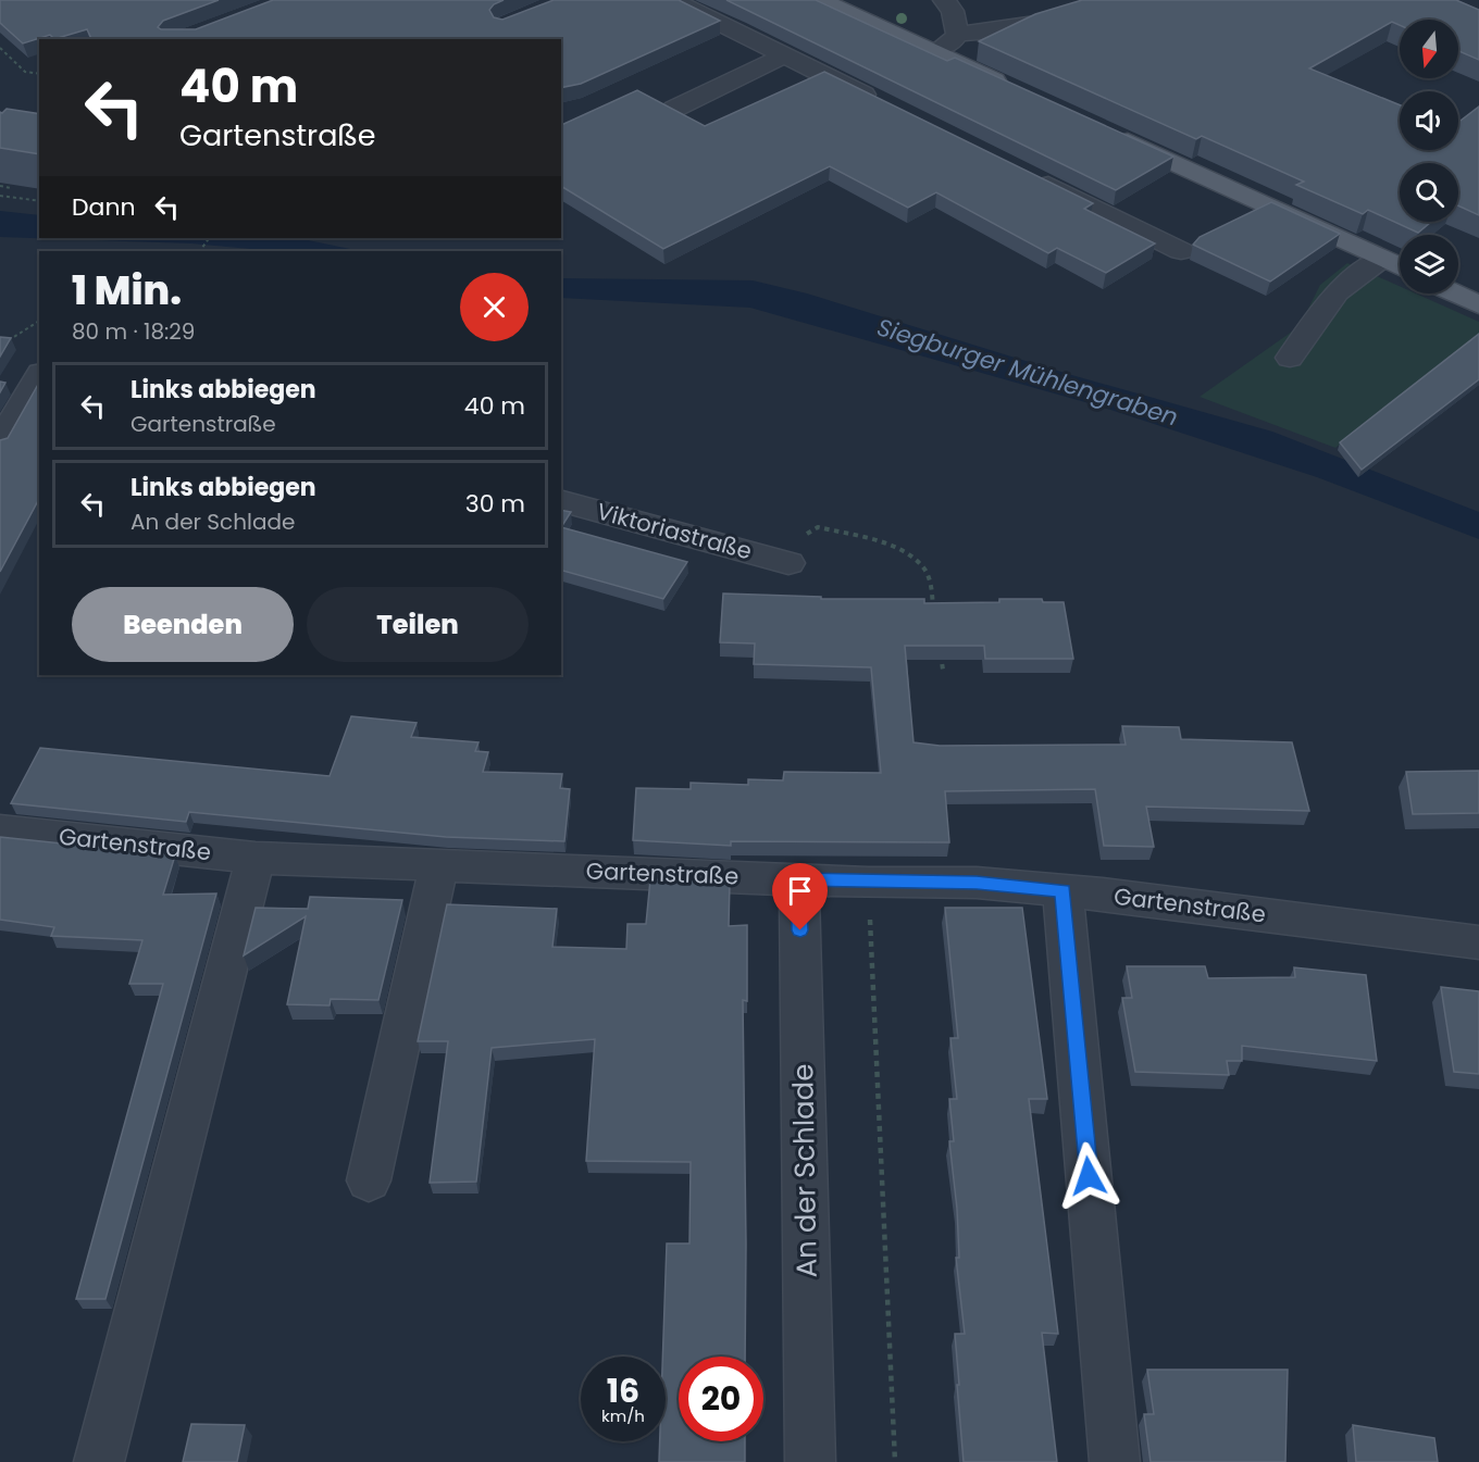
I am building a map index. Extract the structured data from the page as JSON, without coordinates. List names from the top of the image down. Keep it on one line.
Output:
{"streets":{"street":["Viktoriastraße","Gartenstraße","An der Schlade"]},"crossings":[["Gartenstraße","An der Schlade"]],"water":["Siegburger Mühlengraben"],"north":"bottom","page":{"turn":["40 m","Gartenstraße"],"then":"Dann","heading":["1 Min.","80 m · 18:29"],"list":[{"name":"Links abbiegen","note":"Gartenstraße","value":"40 m"},{"name":"Links abbiegen","note":"An der Schlade","value":"30 m"}],"buttons":["Beenden","Teilen"],"speed":"16 km/h","limit":"20"}}
